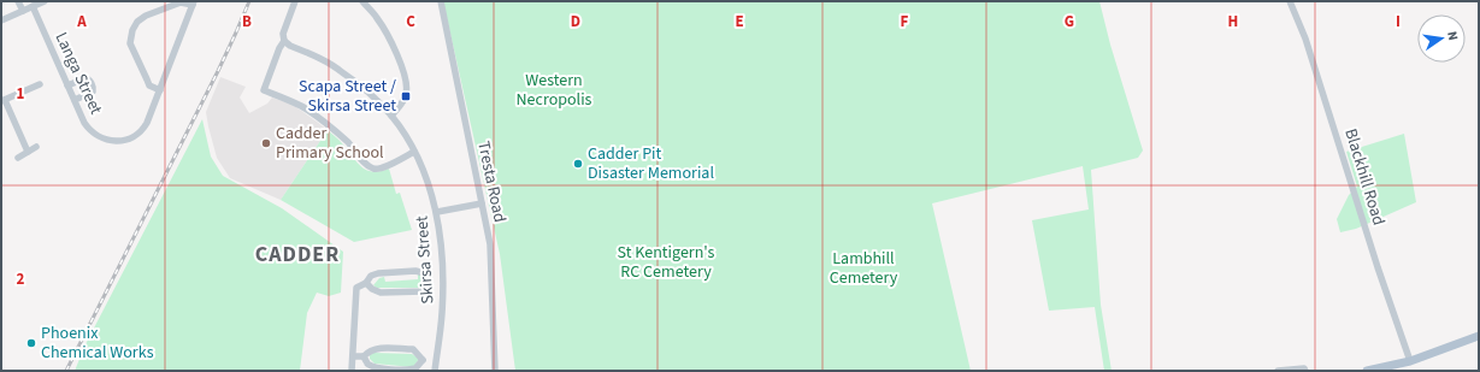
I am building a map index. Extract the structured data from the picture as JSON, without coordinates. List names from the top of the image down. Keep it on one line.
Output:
{"streets":{"street":["Langa Street","Blackhill Road","Tresta Road","Skirsa Street"]},"districts":["CADDER"],"parks":["Western Necropolis","St Kentigern's RC Cemetery","Lambhill Cemetery"],"places":{"transit":["Scapa Street / Skirsa Street"],"other":["Cadder Primary School","Cadder Pit Disaster Memorial","Phoenix Chemical Works"]},"north":"right","grid":{"columns":["A","B","C","D","E","F","G","H","I"],"rows":["1","2"]}}
